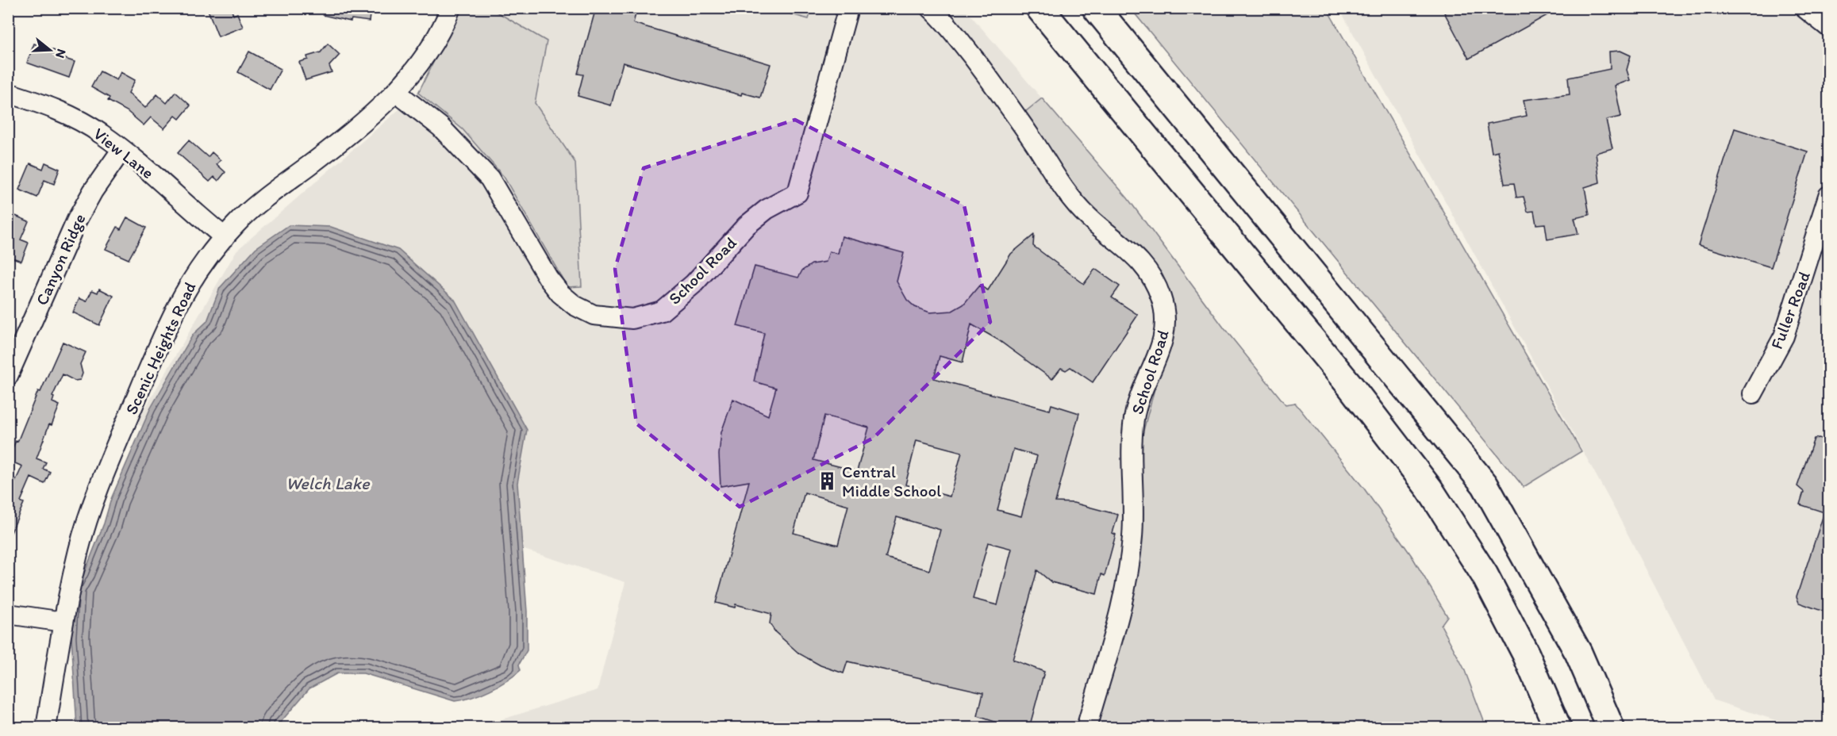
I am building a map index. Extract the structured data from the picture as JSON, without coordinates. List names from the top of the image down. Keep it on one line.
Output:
{"streets":{"street":["View Lane","Canyon Ridge","School Road","Fuller Road","Scenic Heights Road"]},"crossings":[["View Lane","Canyon Ridge"],["View Lane","Scenic Heights Road"],["School Road","Scenic Heights Road"]],"water":["Welch Lake"],"places":{"building":["Central Middle School"]},"north":"right"}
